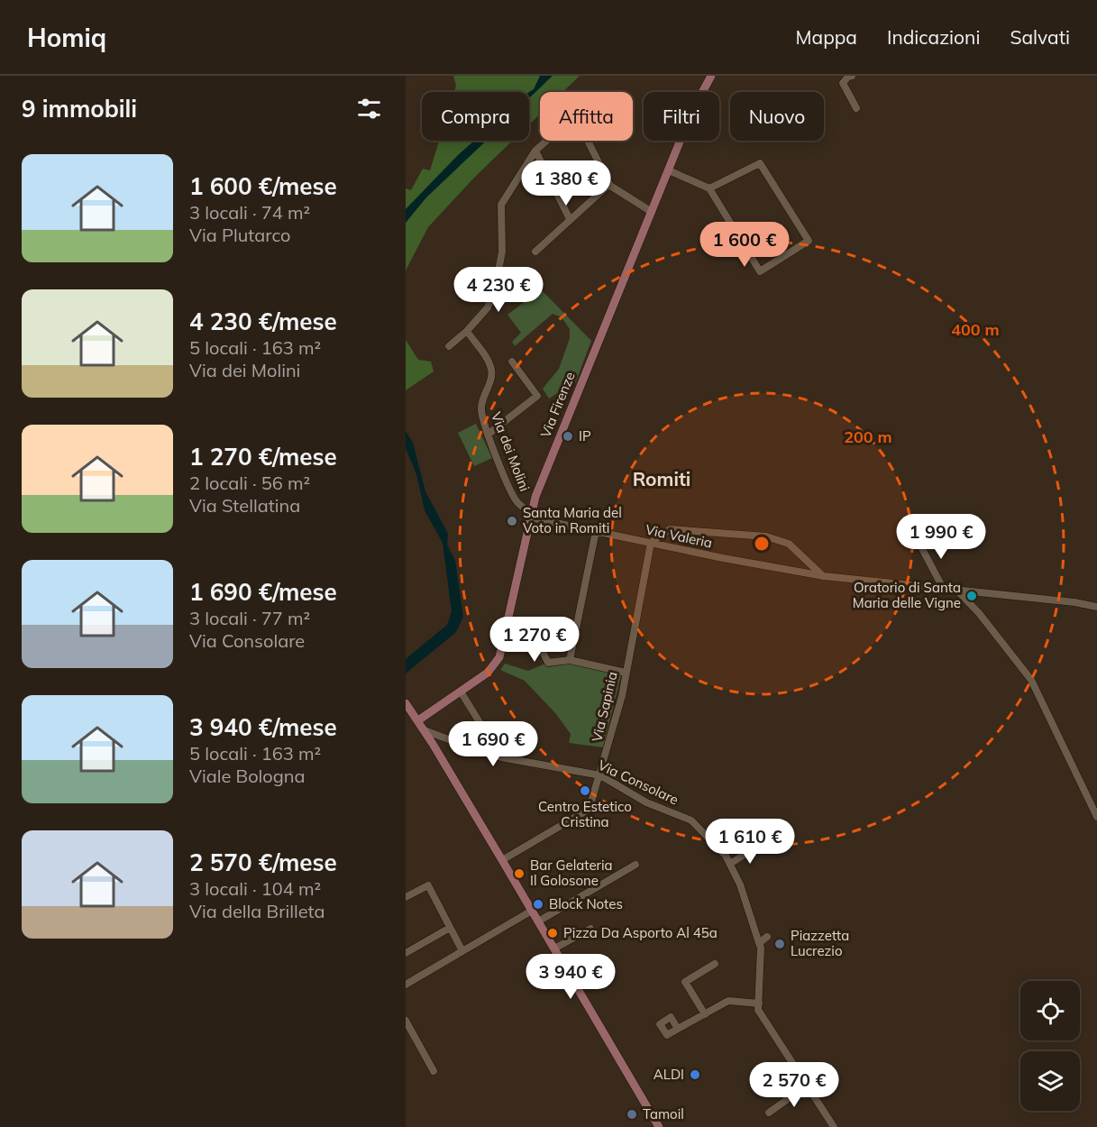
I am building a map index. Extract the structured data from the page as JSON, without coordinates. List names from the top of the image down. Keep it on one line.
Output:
{"streets":{"main road":["Via Firenze"],"street":["Via dei Molini","Via Valeria","Via Sapinia","Via Consolare"]},"crossings":[["Via Firenze","Via dei Molini"],["Via Firenze","Via Valeria"],["Via dei Molini","Via Valeria"],["Via Valeria","Via Sapinia"],["Via Sapinia","Via Consolare"]],"districts":["Romiti"],"places":["IP","Santa Maria del Voto in Romiti","Oratorio di Santa Maria delle Vigne","Centro Estetico Cristina","Bar Gelateria Il Golosone","Block Notes","Pizza Da Asporto Al 45a","Piazzetta Lucrezio","ALDI","Tamoil"],"page":{"header":"Homiq","nav":["Mappa","Indicazioni","Salvati"],"heading":"9 immobili","chip":["Compra","Affitta","Filtri","Nuovo"],"list":[{"name":"1 600 €/mese","note":"3 locali · 74 m² · Via Plutarco"},{"name":"4 230 €/mese","note":"5 locali · 163 m² · Via dei Molini"},{"name":"1 270 €/mese","note":"2 locali · 56 m² · Via Stellatina"},{"name":"1 690 €/mese","note":"3 locali · 77 m² · Via Consolare"},{"name":"3 940 €/mese","note":"5 locali · 163 m² · Viale Bologna"},{"name":"2 570 €/mese","note":"3 locali · 104 m² · Via della Brilleta"}],"price":["1 380 €","1 600 €","4 230 €","1 990 €","1 270 €","1 690 €","1 610 €","3 940 €","2 570 €"]},"rings":["400 m","200 m"]}
